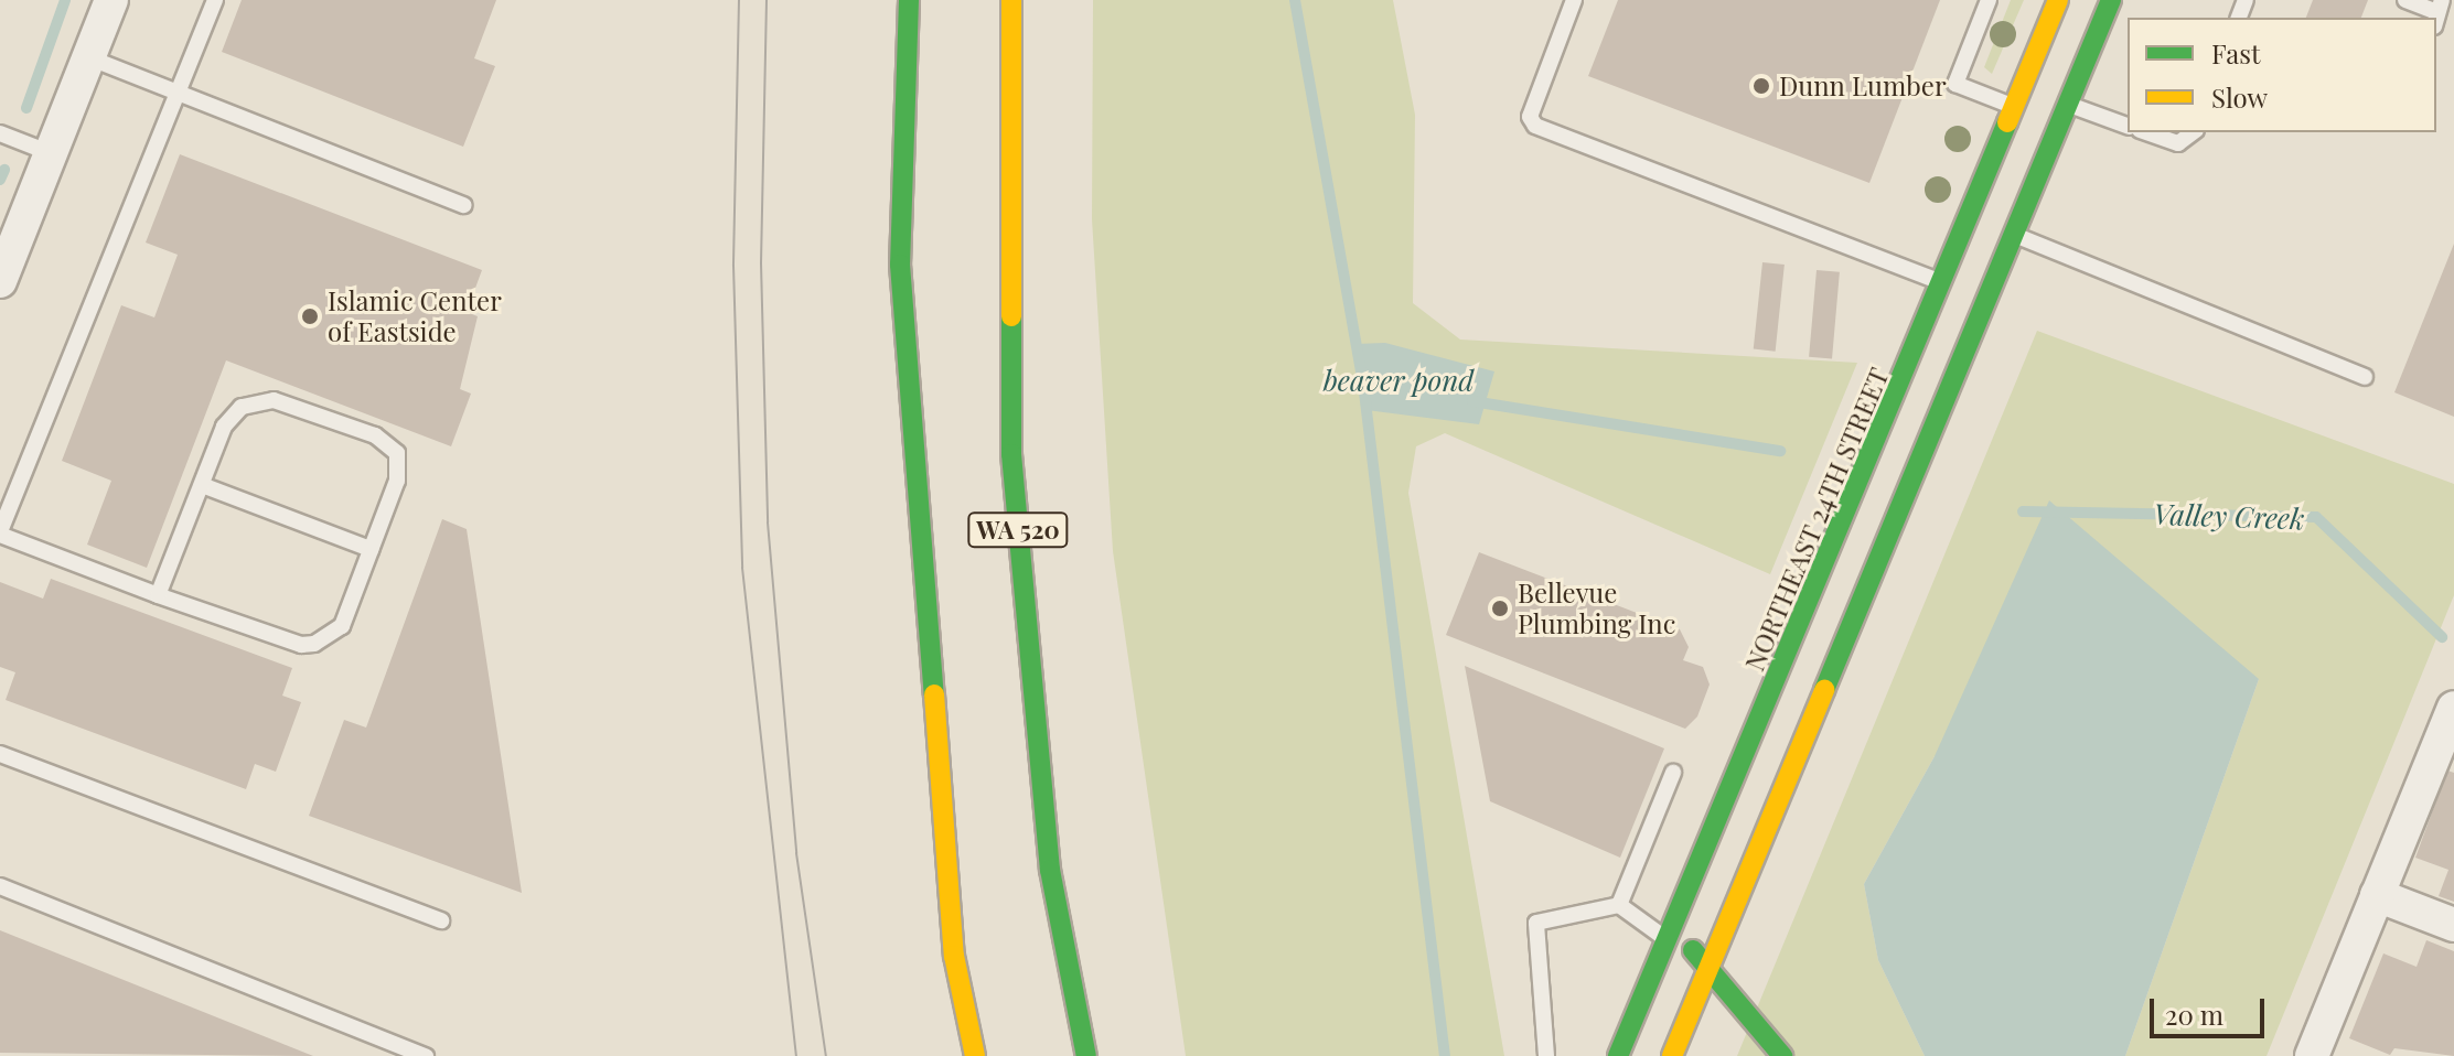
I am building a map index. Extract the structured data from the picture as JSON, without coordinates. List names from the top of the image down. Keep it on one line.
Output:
{"streets":{"main road":["NORTHEAST 24TH STREET","WA 520"]},"water":["beaver pond","Valley Creek"],"places":["Dunn Lumber","Islamic Center of Eastside","Bellevue Plumbing Inc"],"legend":["Fast","Slow"],"scale_bar":"20 m"}
